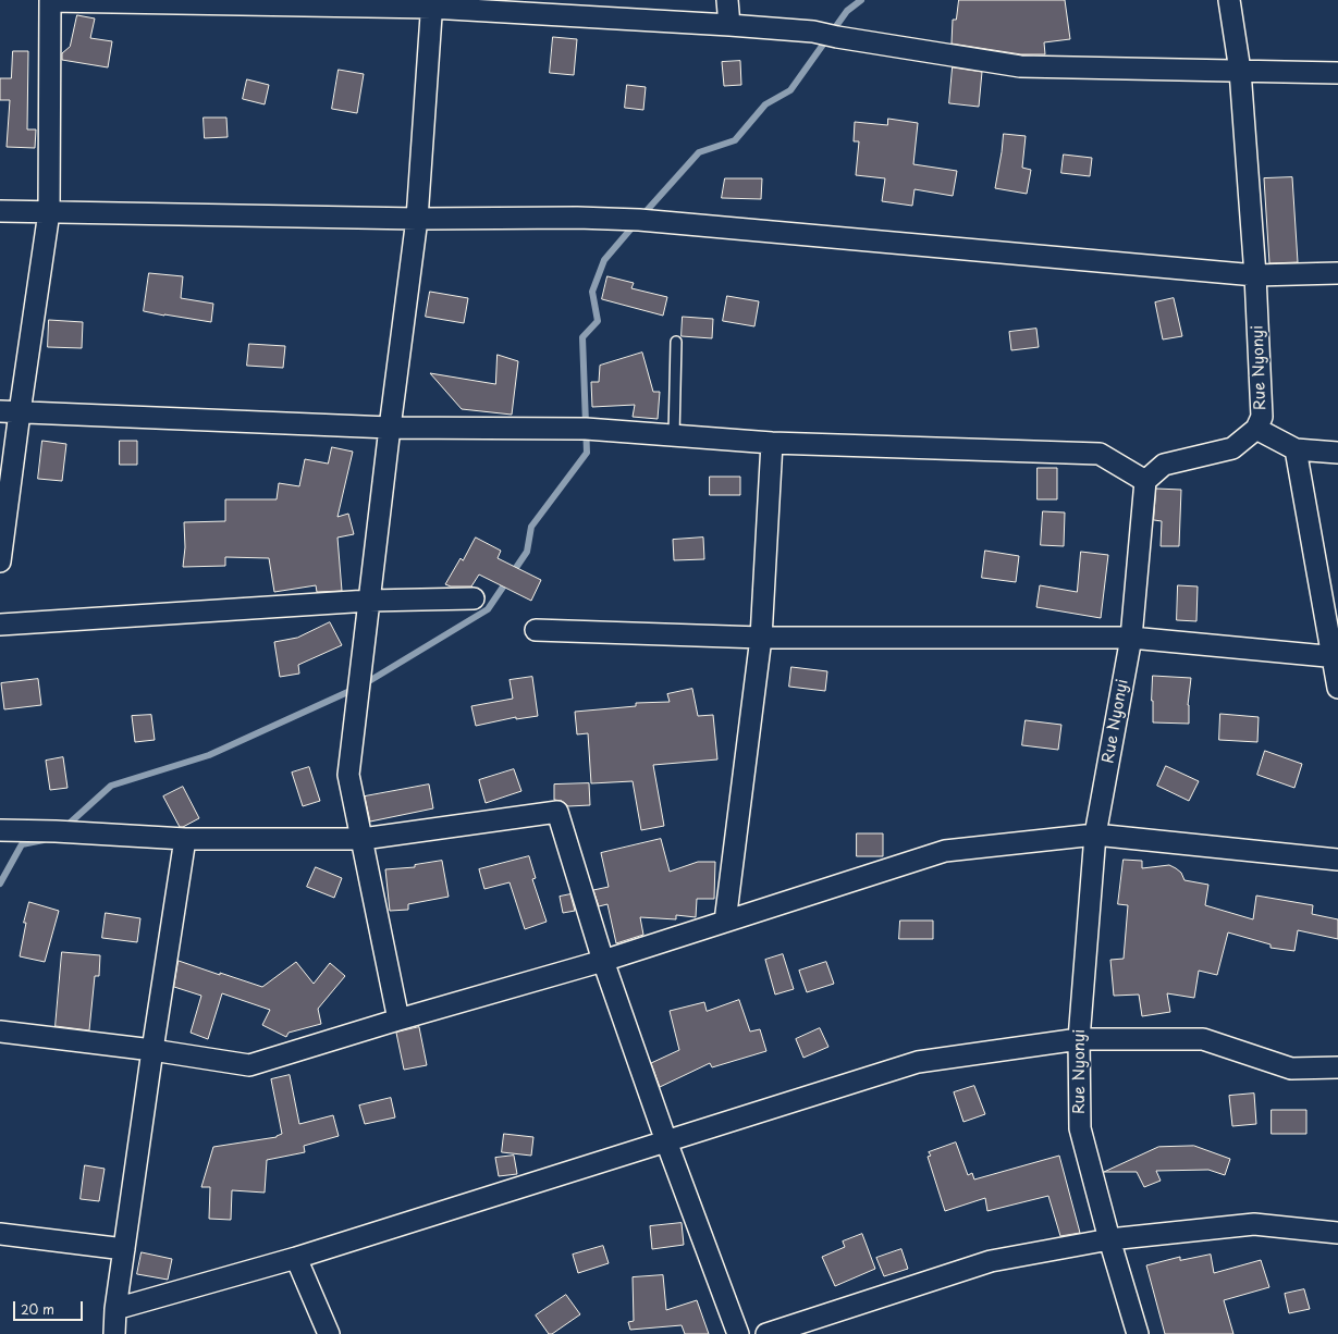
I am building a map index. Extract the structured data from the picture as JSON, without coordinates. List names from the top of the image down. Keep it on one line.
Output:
{"streets":{"street":["Rue Nyonyi"]},"scale_bar":"20 m"}
